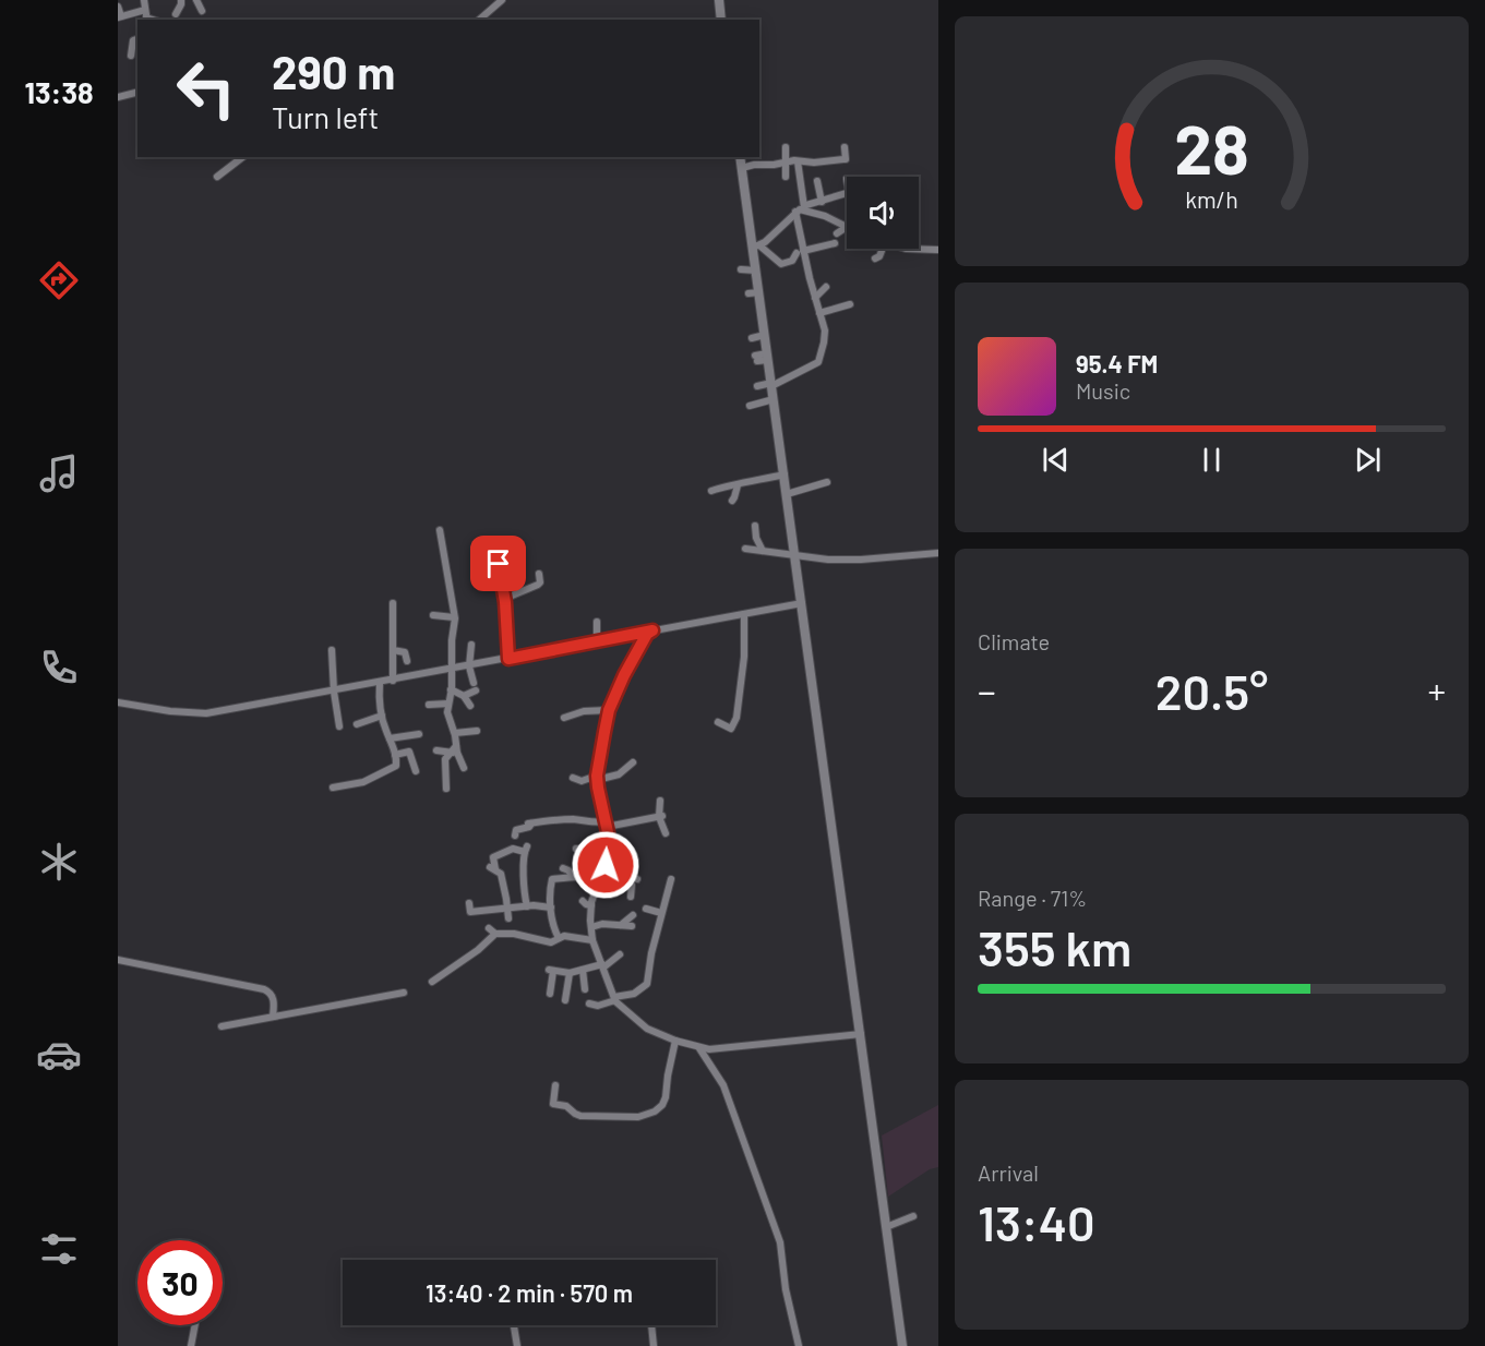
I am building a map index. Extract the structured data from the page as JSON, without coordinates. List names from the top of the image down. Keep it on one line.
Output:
{"page":{"tabs":"13:38","turn":["290 m","Turn left"],"song":["95.4 FM","Music"],"tile":["Climate",["Range · 71%","355 km"],["Arrival","13:40"]],"heat":["−","20.5°","+"],"limit":"30","trip":"13:40 · 2 min · 570 m","gauge":["28","km/h"]}}
